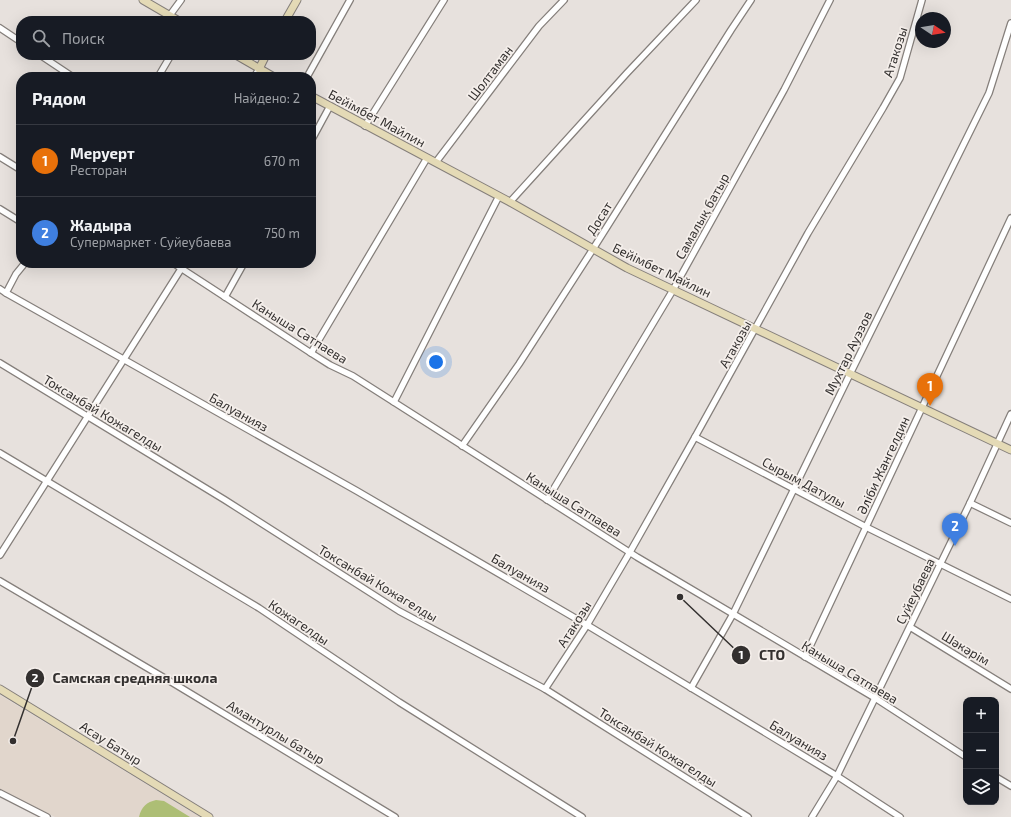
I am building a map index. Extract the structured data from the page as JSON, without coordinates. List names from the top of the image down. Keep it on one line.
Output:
{"streets":{"street":["Атакозы","Шолтаман","Бейімбет Майлин","Самалық батыр","Досат","Каныша Сатпаева","Мухтар Ауэзов","Балуанияз","Токсанбай Кожагелды","Әліби Жангелдин","Сырым Датулы","Суйеубаева","Кожагелды","Шәкәрім","Амантурлы батыр","Асау Батыр"]},"crossings":[["Атакозы","Бейімбет Майлин"],["Атакозы","Каныша Сатпаева"],["Атакозы","Балуанияз"],["Атакозы","Токсанбай Кожагелды"],["Атакозы","Сырым Датулы"],["Шолтаман","Бейімбет Майлин"],["Бейімбет Майлин","Самалық батыр"],["Бейімбет Майлин","Досат"],["Бейімбет Майлин","Мухтар Ауэзов"],["Бейімбет Майлин","Әліби Жангелдин"],["Бейімбет Майлин","Суйеубаева"],["Самалық батыр","Каныша Сатпаева"],["Досат","Каныша Сатпаева"],["Каныша Сатпаева","Мухтар Ауэзов"],["Каныша Сатпаева","Әліби Жангелдин"],["Каныша Сатпаева","Суйеубаева"],["Мухтар Ауэзов","Балуанияз"],["Мухтар Ауэзов","Сырым Датулы"],["Балуанияз","Суйеубаева"],["Әліби Жангелдин","Сырым Датулы"],["Сырым Датулы","Суйеубаева"],["Суйеубаева","Шәкәрім"]],"places":["CTO","Самская средняя школа"],"north":"right","page":{"search":"Поиск","heading":["Рядом","Найдено: 2"],"list":[{"mark":"1","name":"Меруерт","note":"Ресторан","value":"670 m"},{"mark":"2","name":"Жадыра","note":"Супермаркет · Суйеубаева","value":"750 m"}],"pins":["1","2"],"map_buttons":["+","−"]}}
